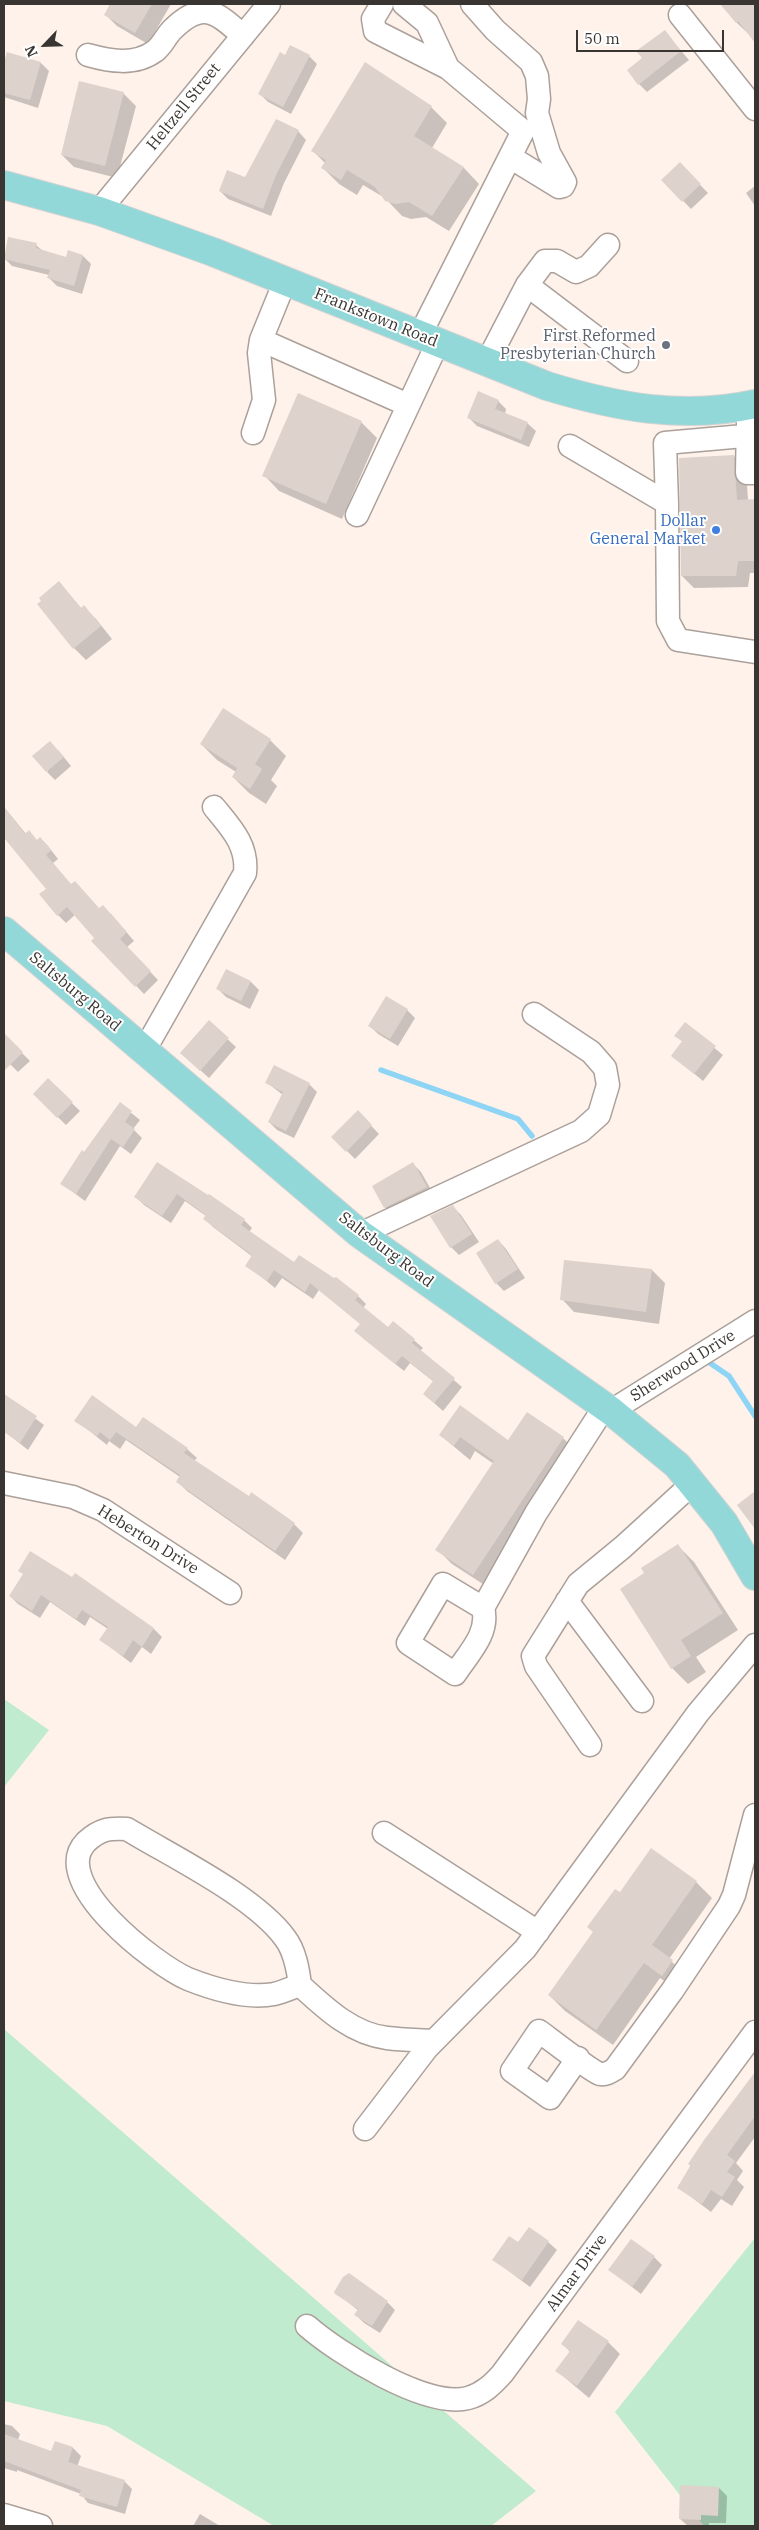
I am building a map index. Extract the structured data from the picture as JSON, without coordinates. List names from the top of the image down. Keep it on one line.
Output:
{"streets":{"main road":["Frankstown Road","Saltsburg Road"],"street":["Heltzell Street","Sherwood Drive","Heberton Drive","Almar Drive"]},"crossings":[["Heltzell Street","Frankstown Road"],["Saltsburg Road","Sherwood Drive"]],"places":["First Reformed Presbyterian Church","Dollar General Market"],"scale_bar":"50 m","north":"bottom left"}
